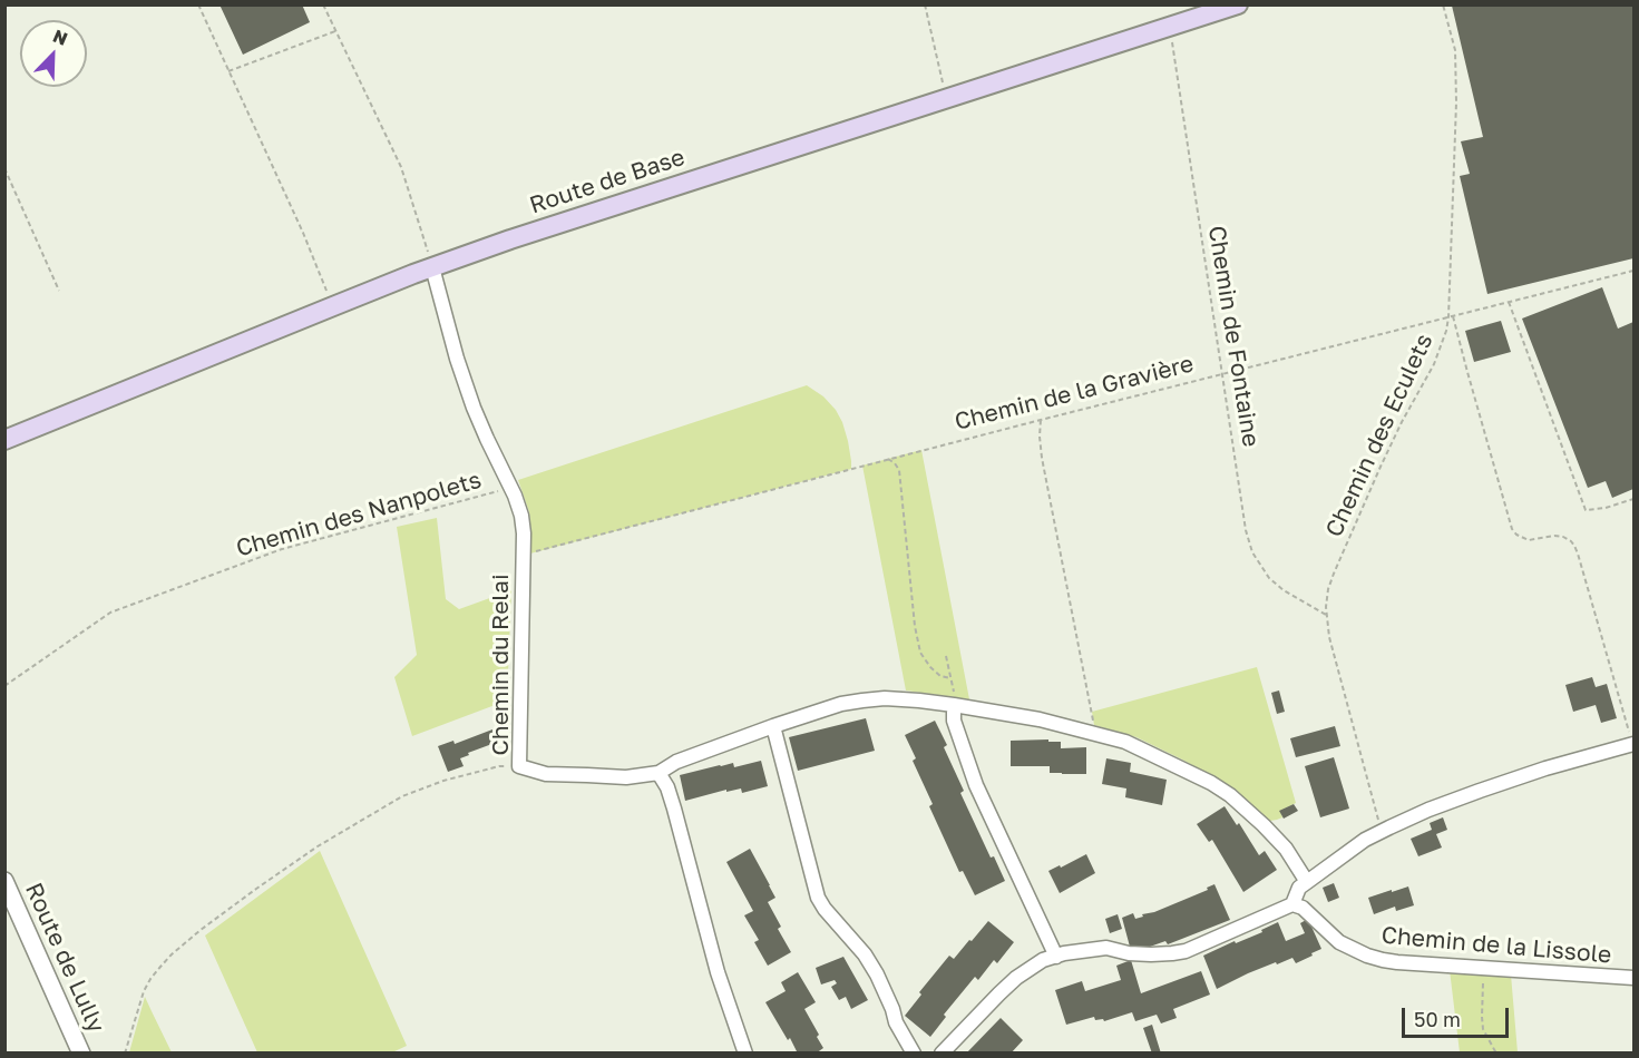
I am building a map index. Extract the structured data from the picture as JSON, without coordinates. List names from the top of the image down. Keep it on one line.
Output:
{"streets":{"main road":["Route de Base"],"street":["Chemin du Relai","Chemin de la Lissole","Route de Lully"],"path":["Chemin de Fontaine","Chemin de la Gravière","Chemin des Eculets","Chemin des Nanpolets"]},"crossings":[["Route de Base","Chemin de Fontaine"],["Route de Base","Chemin du Relai"],["Chemin de Fontaine","Chemin de la Gravière"],["Chemin de Fontaine","Chemin des Eculets"],["Chemin de la Gravière","Chemin des Eculets"],["Chemin de la Gravière","Chemin du Relai"],["Chemin des Nanpolets","Chemin du Relai"]],"scale_bar":"50 m","north":"top right"}
